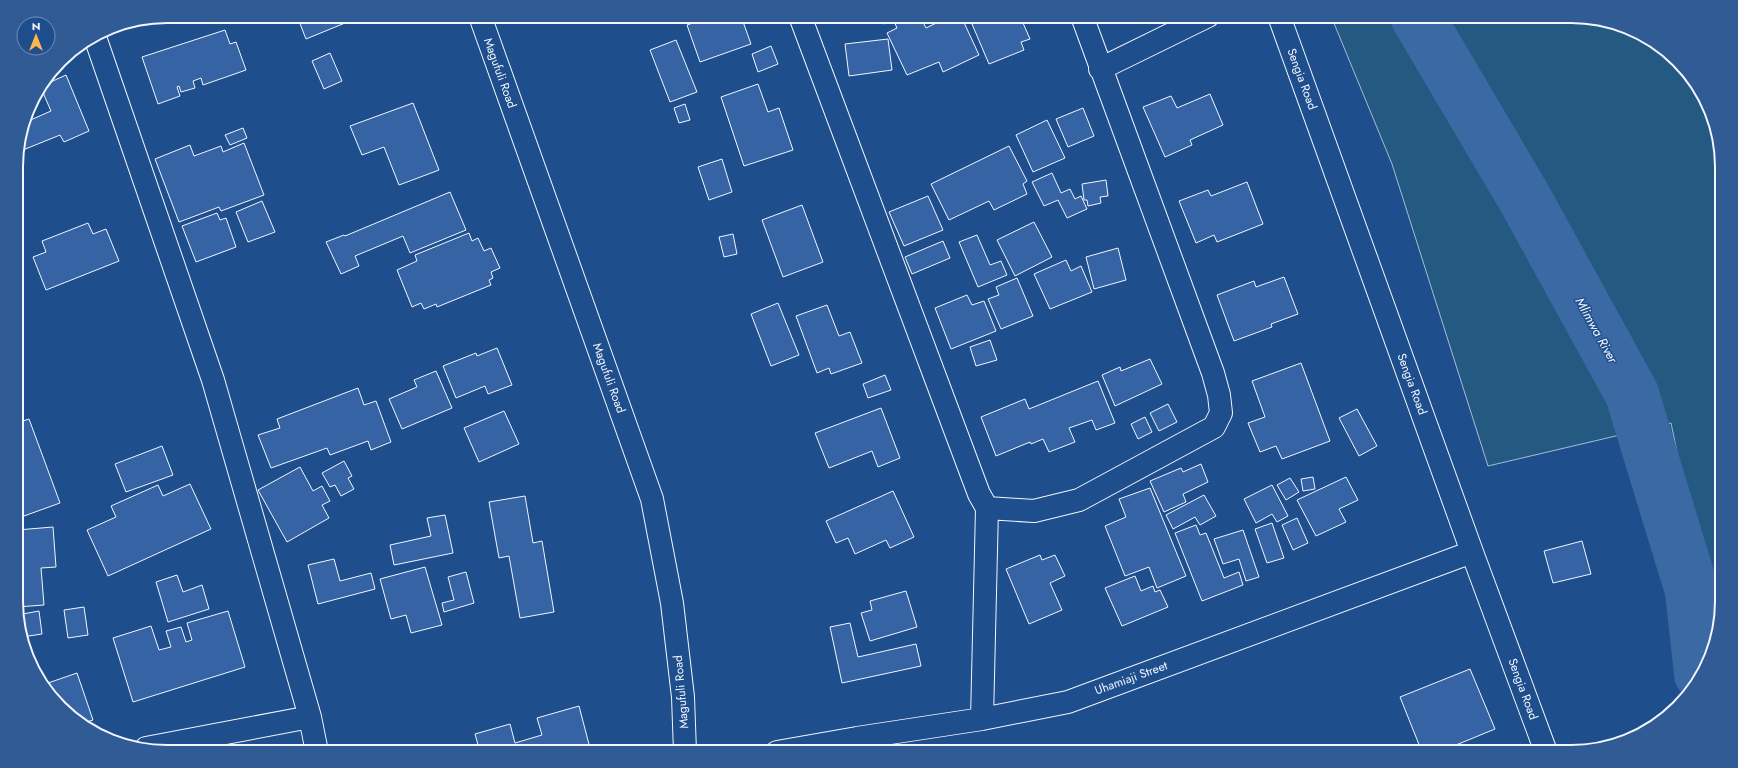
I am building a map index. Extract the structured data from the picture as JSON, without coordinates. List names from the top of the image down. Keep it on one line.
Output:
{"streets":{"street":["Magufuli Road","Sengia Road","Uhamiaji Street"]},"crossings":[["Sengia Road","Uhamiaji Street"]],"water":["Mlimwa River"],"north":"top"}
